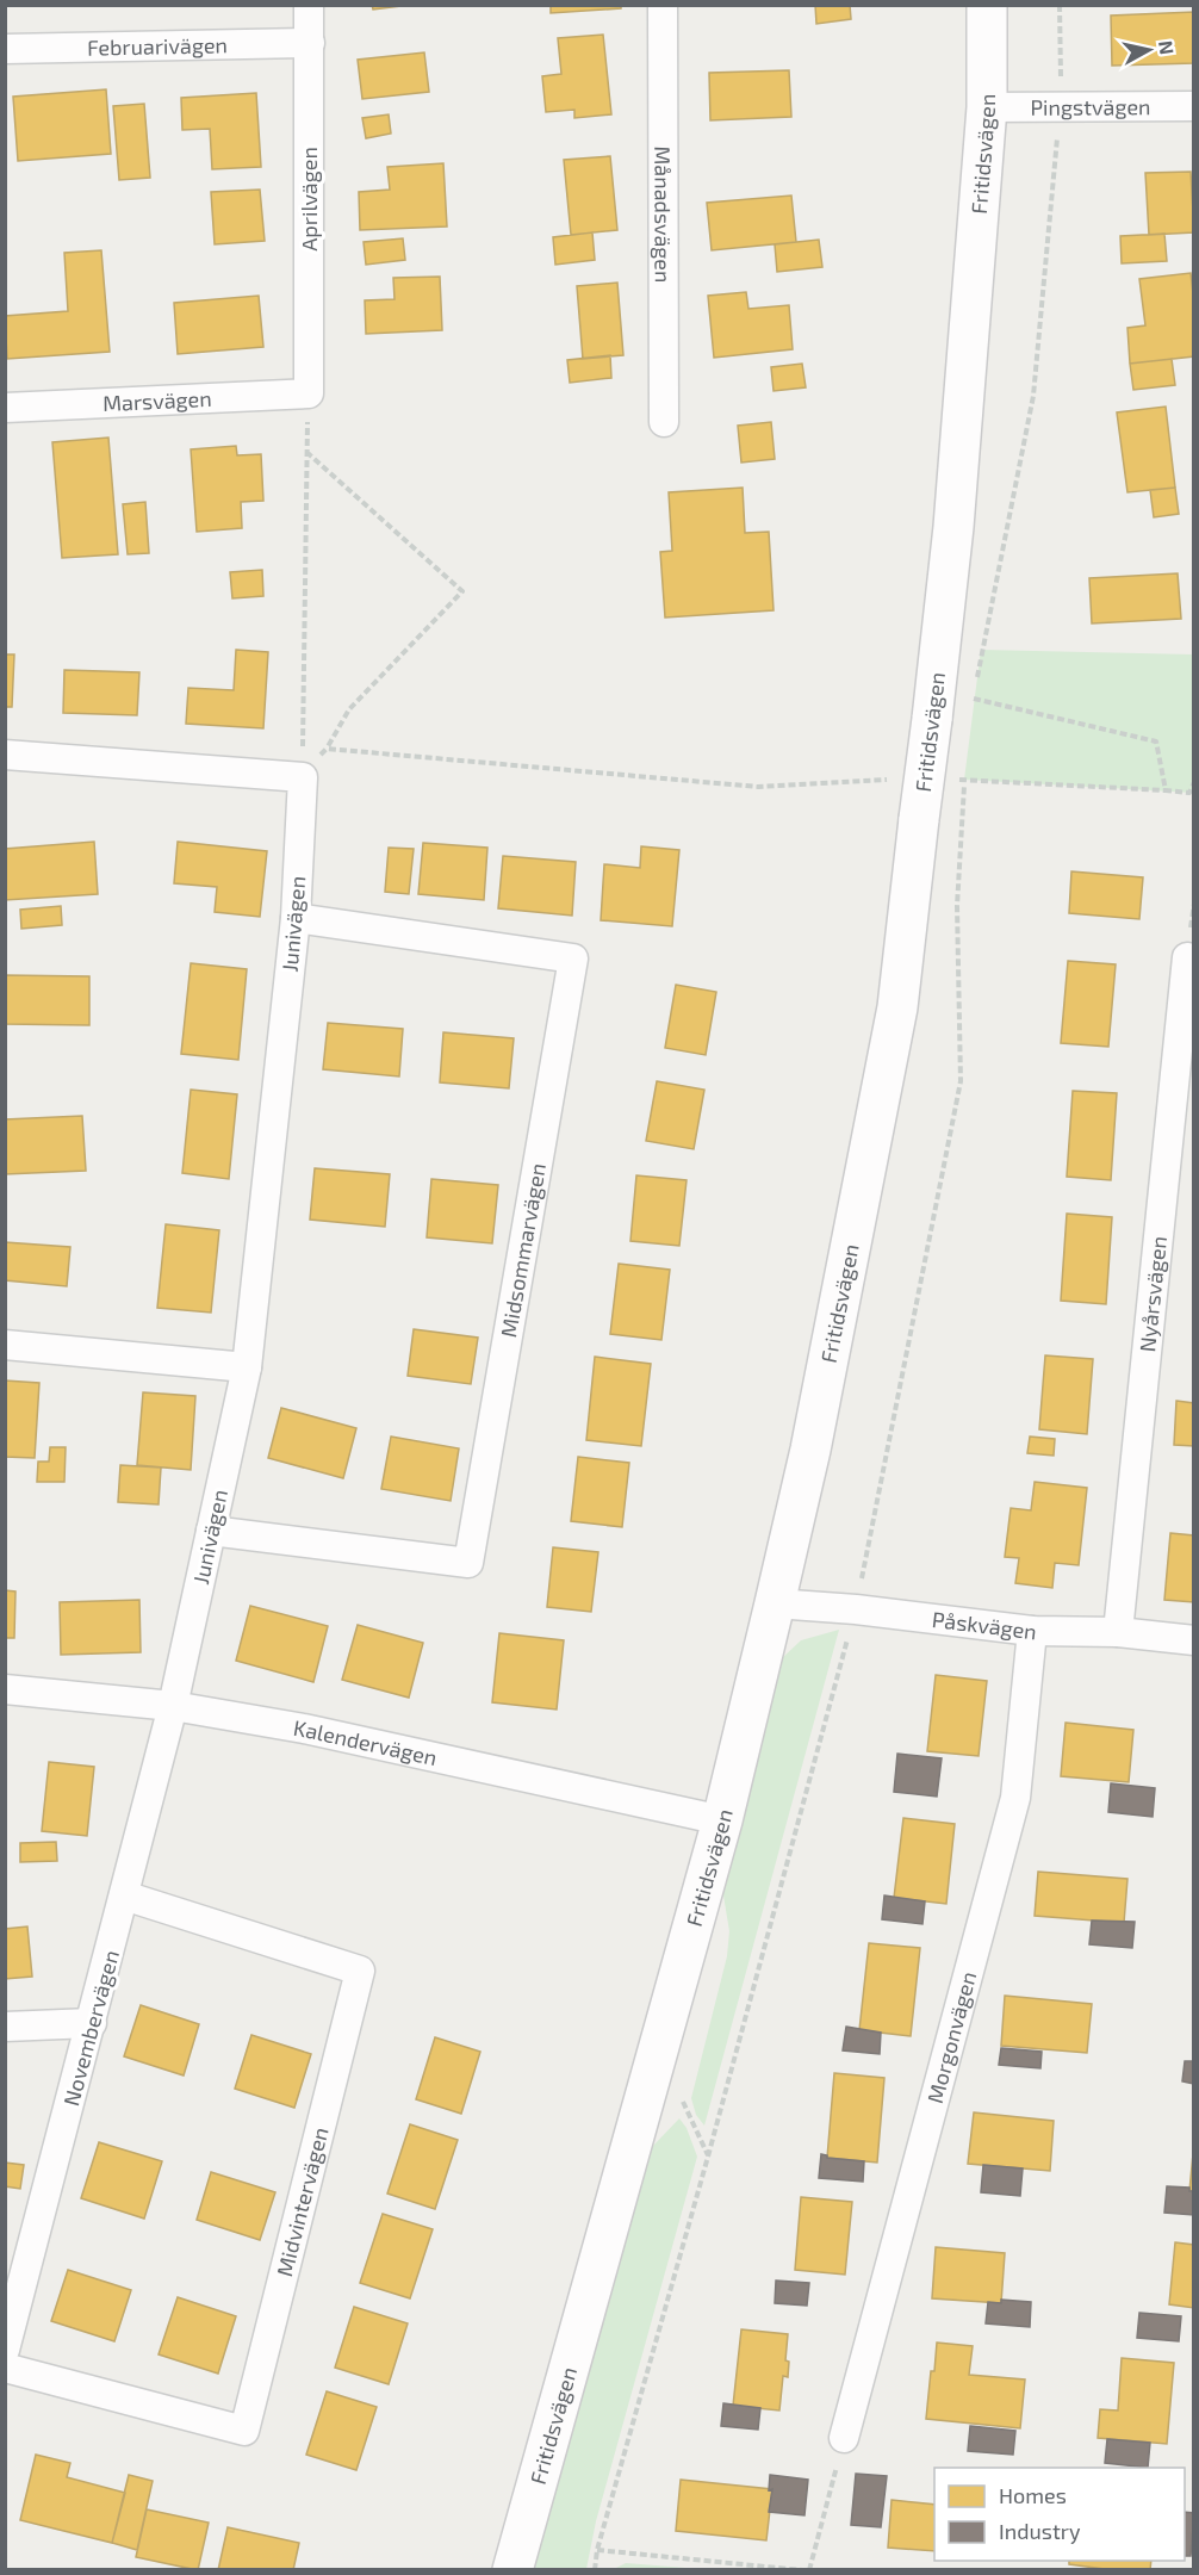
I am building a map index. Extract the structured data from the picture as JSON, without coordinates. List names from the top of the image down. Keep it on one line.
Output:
{"streets":{"street":["Februarivägen","Pingstvägen","Fritidsvägen","Aprilvägen","Månadsvägen","Marsvägen","Junivägen","Midsommarvägen","Nyårsvägen","Påskvägen","Kalendervägen","Novembervägen","Morgonvägen","Midvintervägen"]},"crossings":[["Februarivägen","Aprilvägen"],["Pingstvägen","Fritidsvägen"],["Fritidsvägen","Påskvägen"],["Fritidsvägen","Kalendervägen"],["Aprilvägen","Marsvägen"],["Junivägen","Midsommarvägen"],["Junivägen","Kalendervägen"],["Junivägen","Novembervägen"],["Nyårsvägen","Påskvägen"],["Påskvägen","Morgonvägen"],["Kalendervägen","Novembervägen"],["Novembervägen","Midvintervägen"]],"legend":["Homes","Industry"],"north":"right"}
